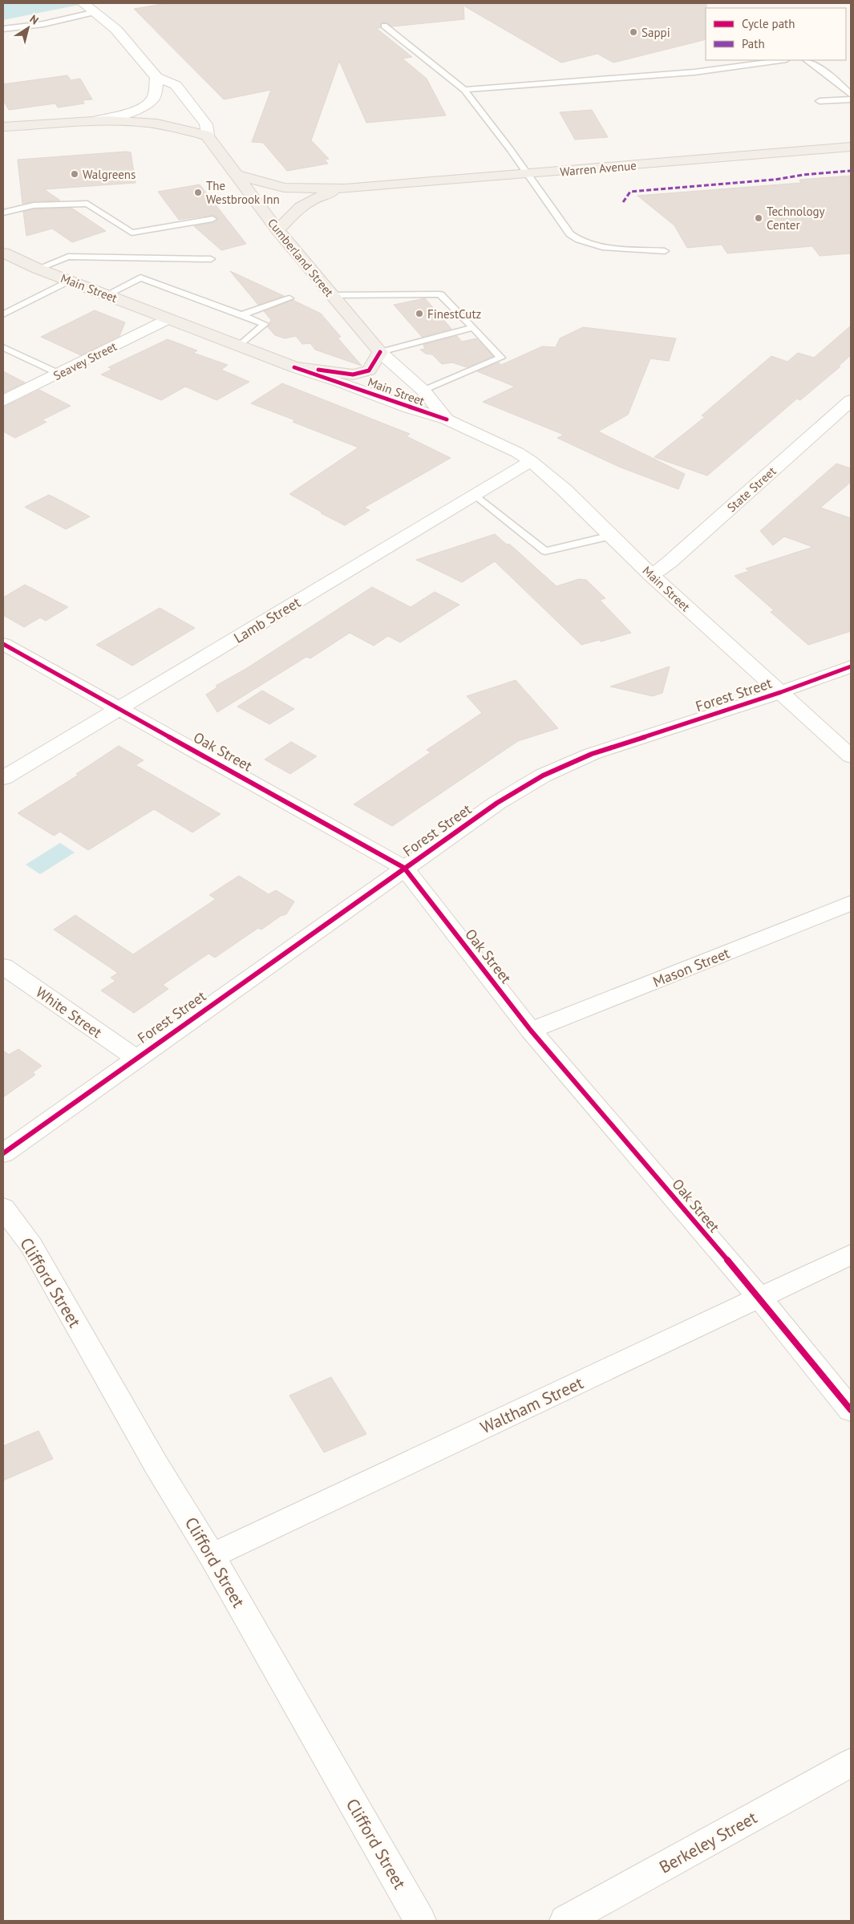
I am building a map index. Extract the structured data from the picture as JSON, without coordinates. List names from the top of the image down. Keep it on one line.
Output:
{"streets":{"main road":["Warren Avenue","Cumberland Street","Main Street"],"street":["Seavey Street","State Street","Lamb Street","Forest Street","Oak Street","Mason Street","White Street","Clifford Street","Waltham Street","Berkeley Street"]},"crossings":[["Warren Avenue","Cumberland Street"],["Cumberland Street","Main Street"],["Main Street","Seavey Street"],["Main Street","State Street"],["Main Street","Lamb Street"],["Main Street","Forest Street"],["Lamb Street","Oak Street"],["Forest Street","Oak Street"],["Forest Street","White Street"],["Oak Street","Mason Street"],["Oak Street","Waltham Street"],["Clifford Street","Waltham Street"]],"places":["Sappi","Walgreens","The Westbrook Inn","Technology Center","FinestCutz"],"legend":["Cycle path","Path"],"north":"top right"}
